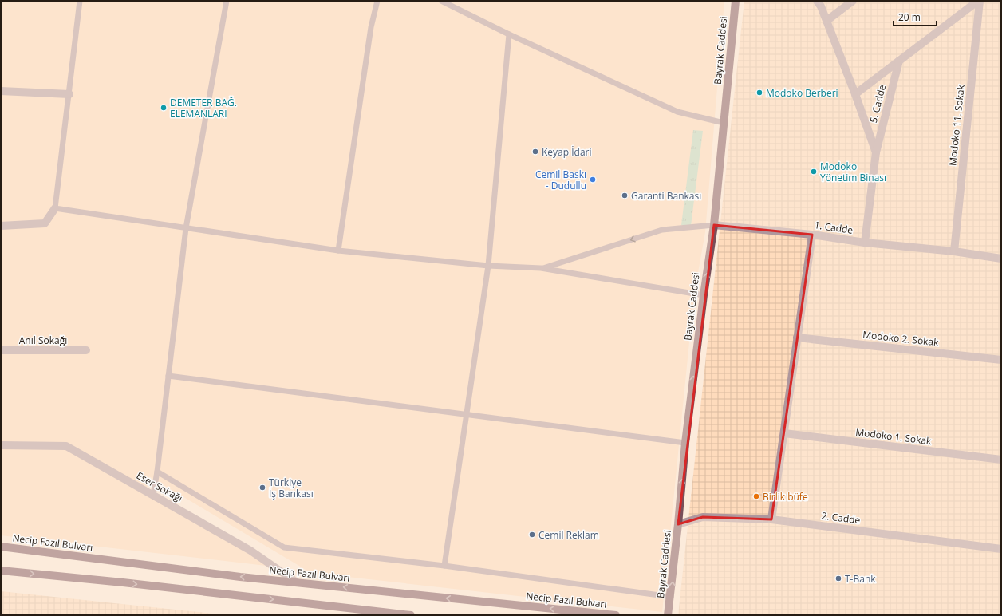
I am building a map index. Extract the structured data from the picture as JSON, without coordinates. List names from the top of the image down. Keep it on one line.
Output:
{"streets":{"main road":["Bayrak Caddesi","Necip Fazıl Bulvarı"],"street":["5. Cadde","Modoko 11. Sokak","1. Cadde","Modoko 2. Sokak","Anıl Sokağı","Modoko 1. Sokak","Eser Sokağı","2. Cadde"]},"crossings":[["Bayrak Caddesi","1. Cadde"],["Bayrak Caddesi","2. Cadde"],["5. Cadde","Modoko 11. Sokak"],["5. Cadde","1. Cadde"],["Modoko 11. Sokak","1. Cadde"],["Eser Sokağı","Necip Fazıl Bulvarı"]],"one_way":["Bayrak Caddesi","1. Cadde"],"places":["Modoko Berberi","DEMETER BAĞ. ELEMANLARI","Keyap İdari","Modoko Yönetim Binası","Cemil Baskı - Dudullu","Garanti Bankası","Türkiye İş Bankası","Birlik büfe","Cemil Reklam","T-Bank"],"scale_bar":"20 m"}
